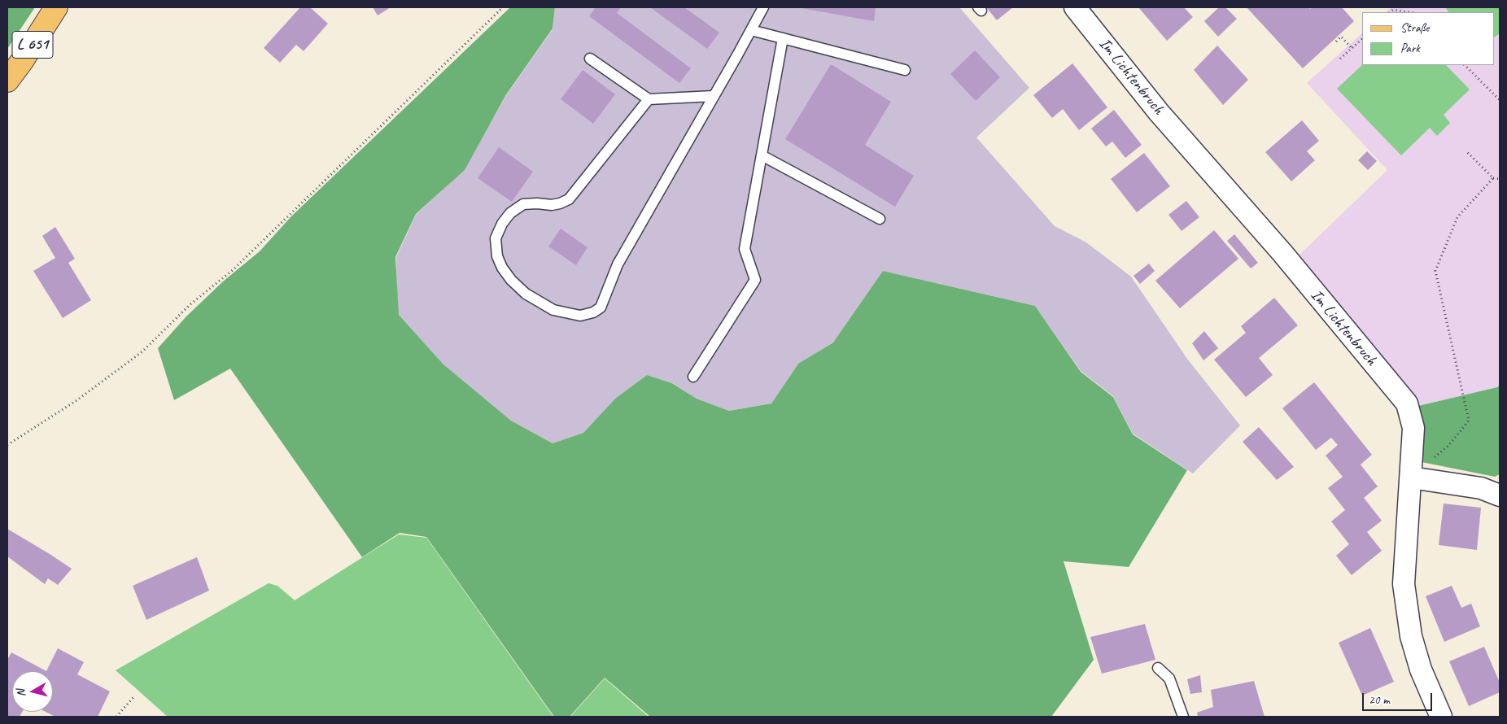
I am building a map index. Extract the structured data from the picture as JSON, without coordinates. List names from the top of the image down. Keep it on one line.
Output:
{"streets":{"main road":["L 651"],"street":["Im Lichtenbruch"]},"legend":["Straße","Park"],"scale_bar":"20 m","north":"left"}
